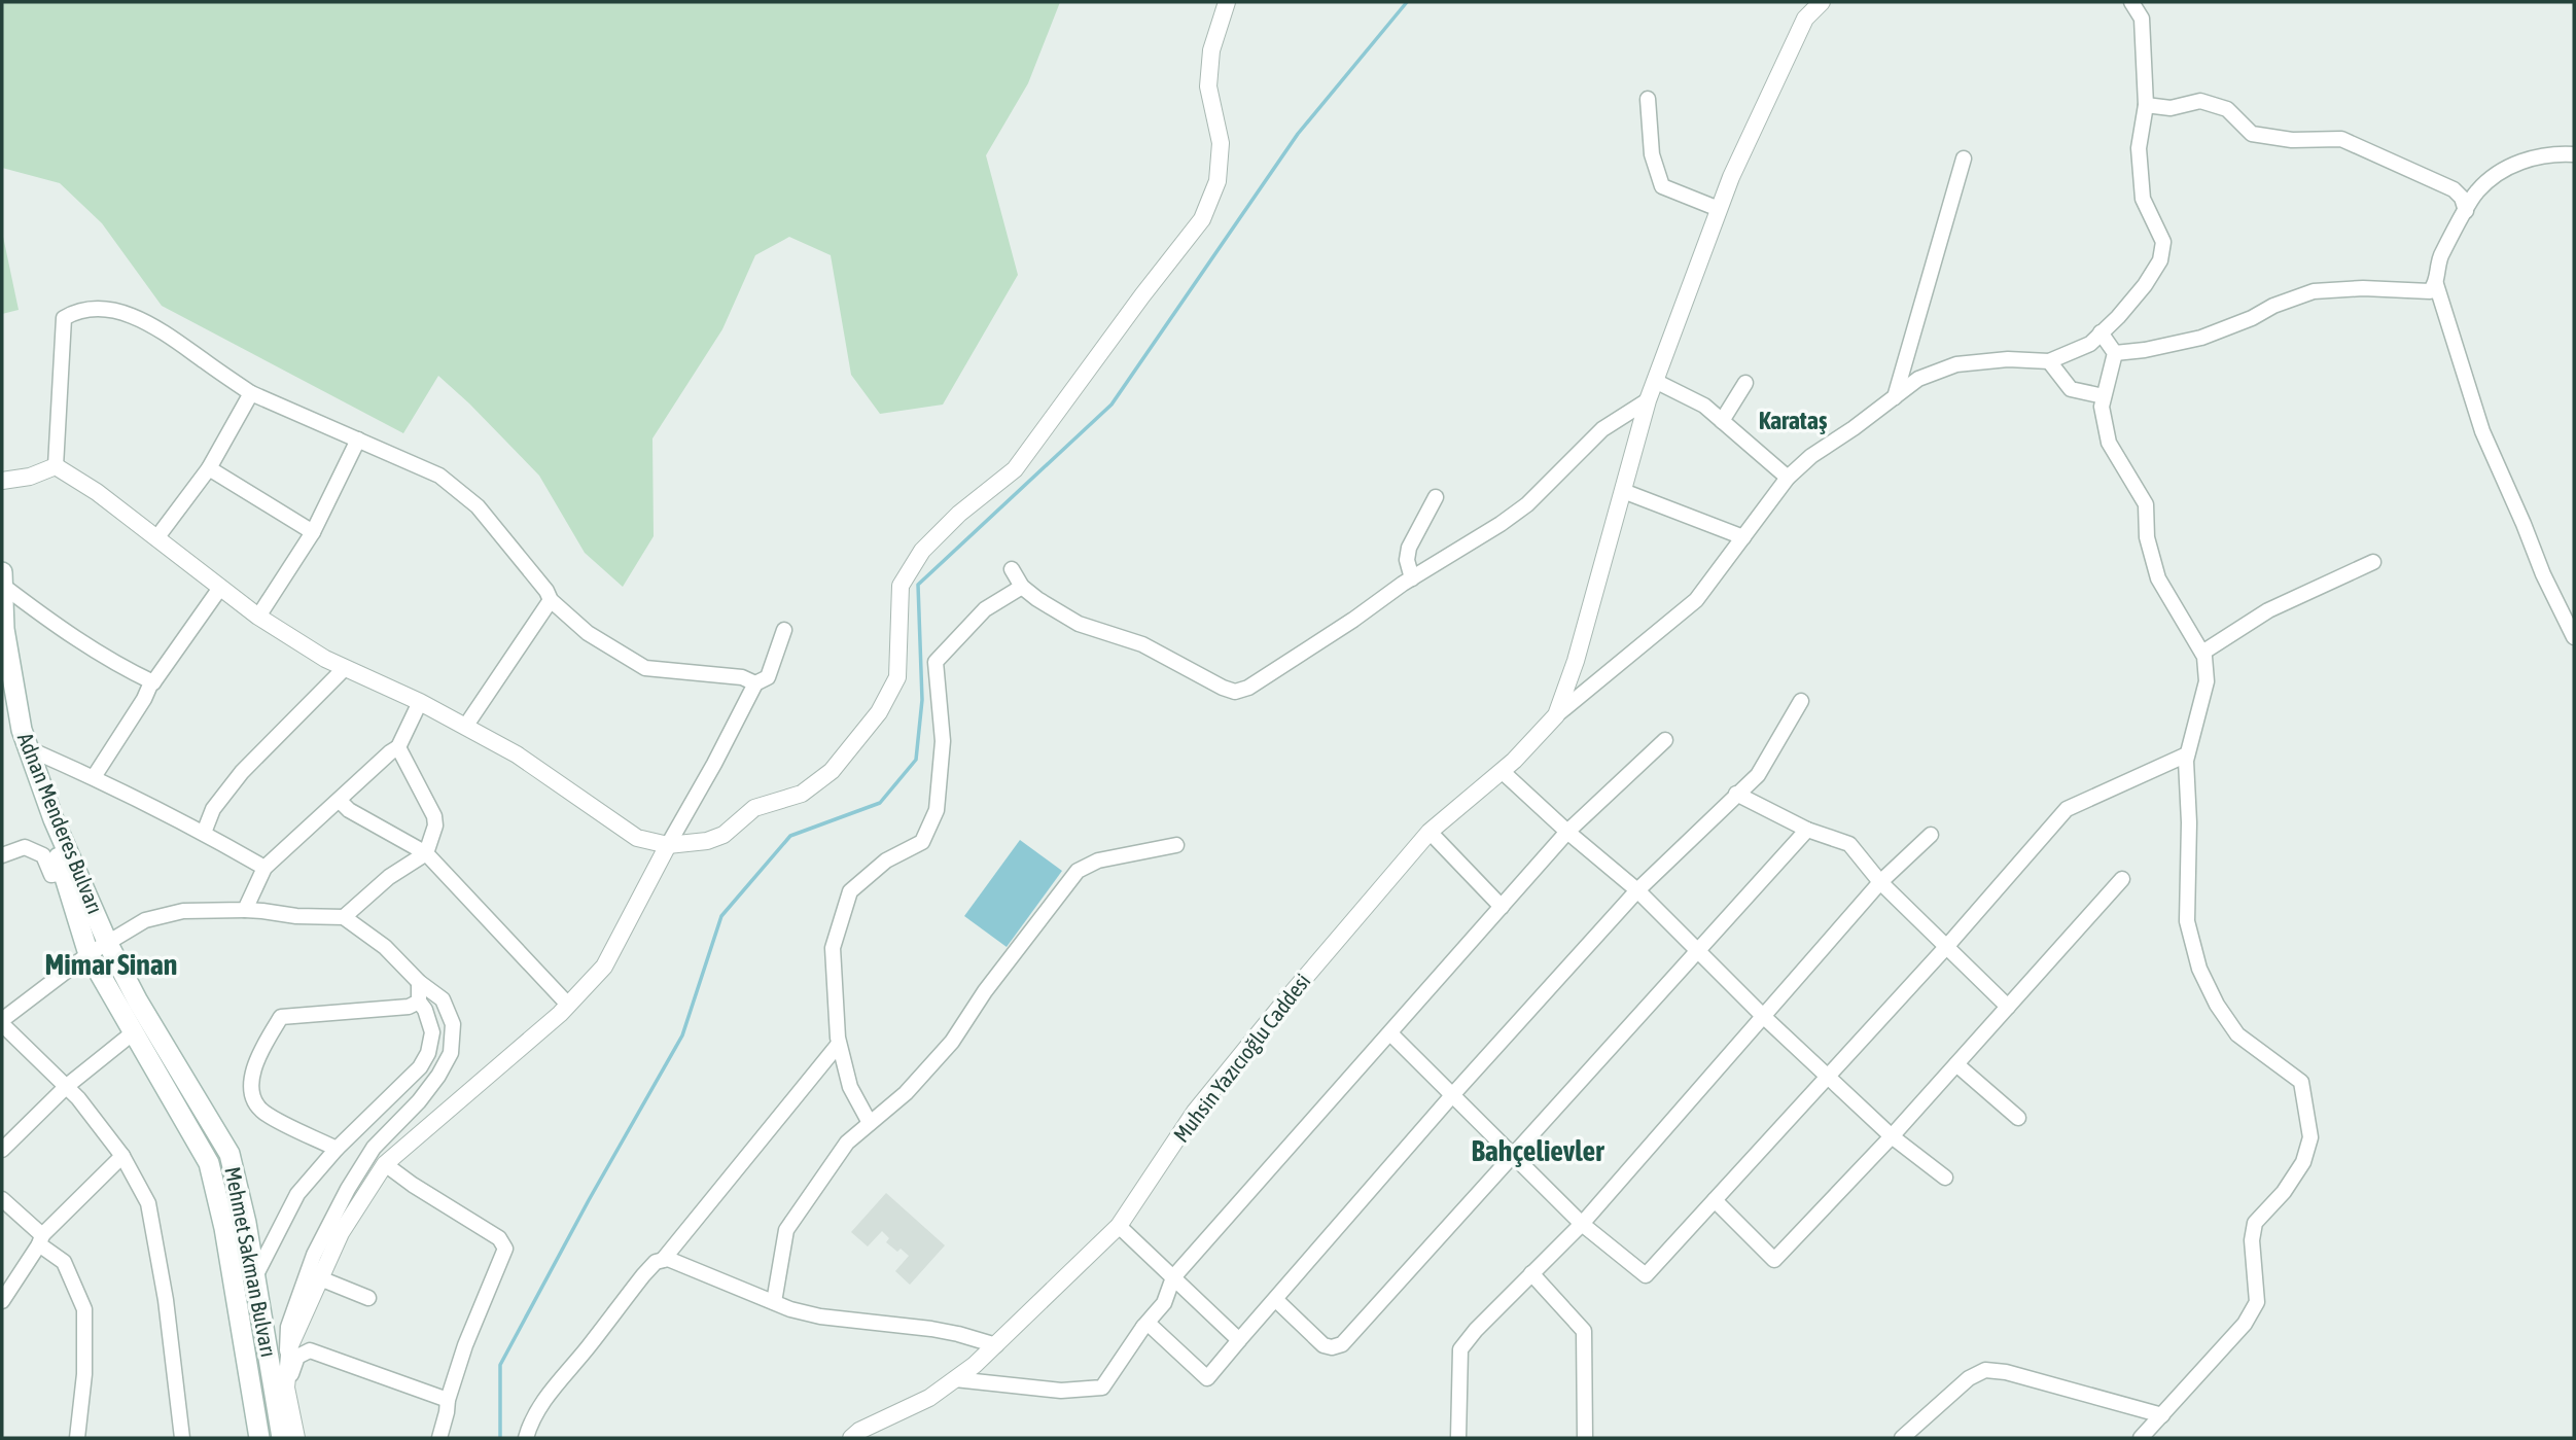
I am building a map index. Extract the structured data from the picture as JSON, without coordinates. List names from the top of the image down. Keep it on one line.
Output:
{"streets":{"main road":["Adnan Menderes Bulvarı","Mehmet Sakman Bulvarı"],"street":["Muhsin Yazıcıoğlu Caddesi"]},"crossings":[["Adnan Menderes Bulvarı","Mehmet Sakman Bulvarı"]],"districts":["Karataş","Mimar Sinan","Bahçelievler"]}
